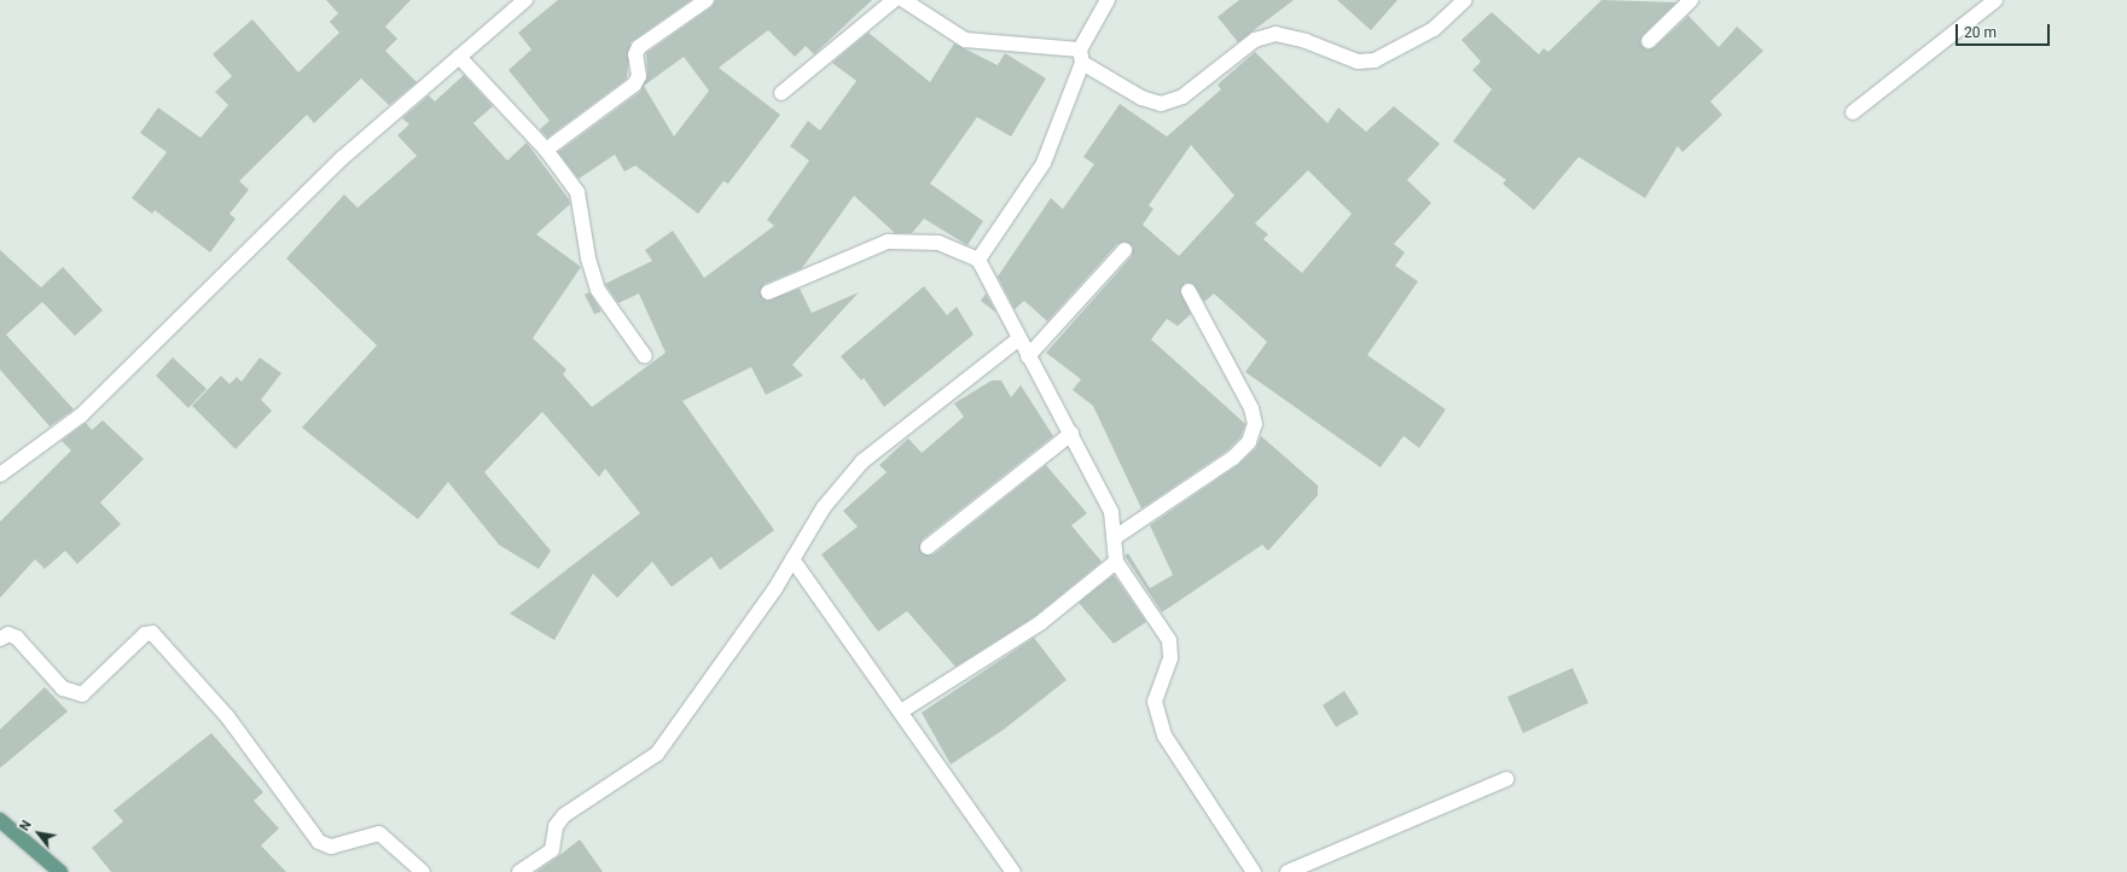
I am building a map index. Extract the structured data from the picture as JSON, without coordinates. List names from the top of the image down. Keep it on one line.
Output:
{"scale_bar":"20 m","north":"top left"}
